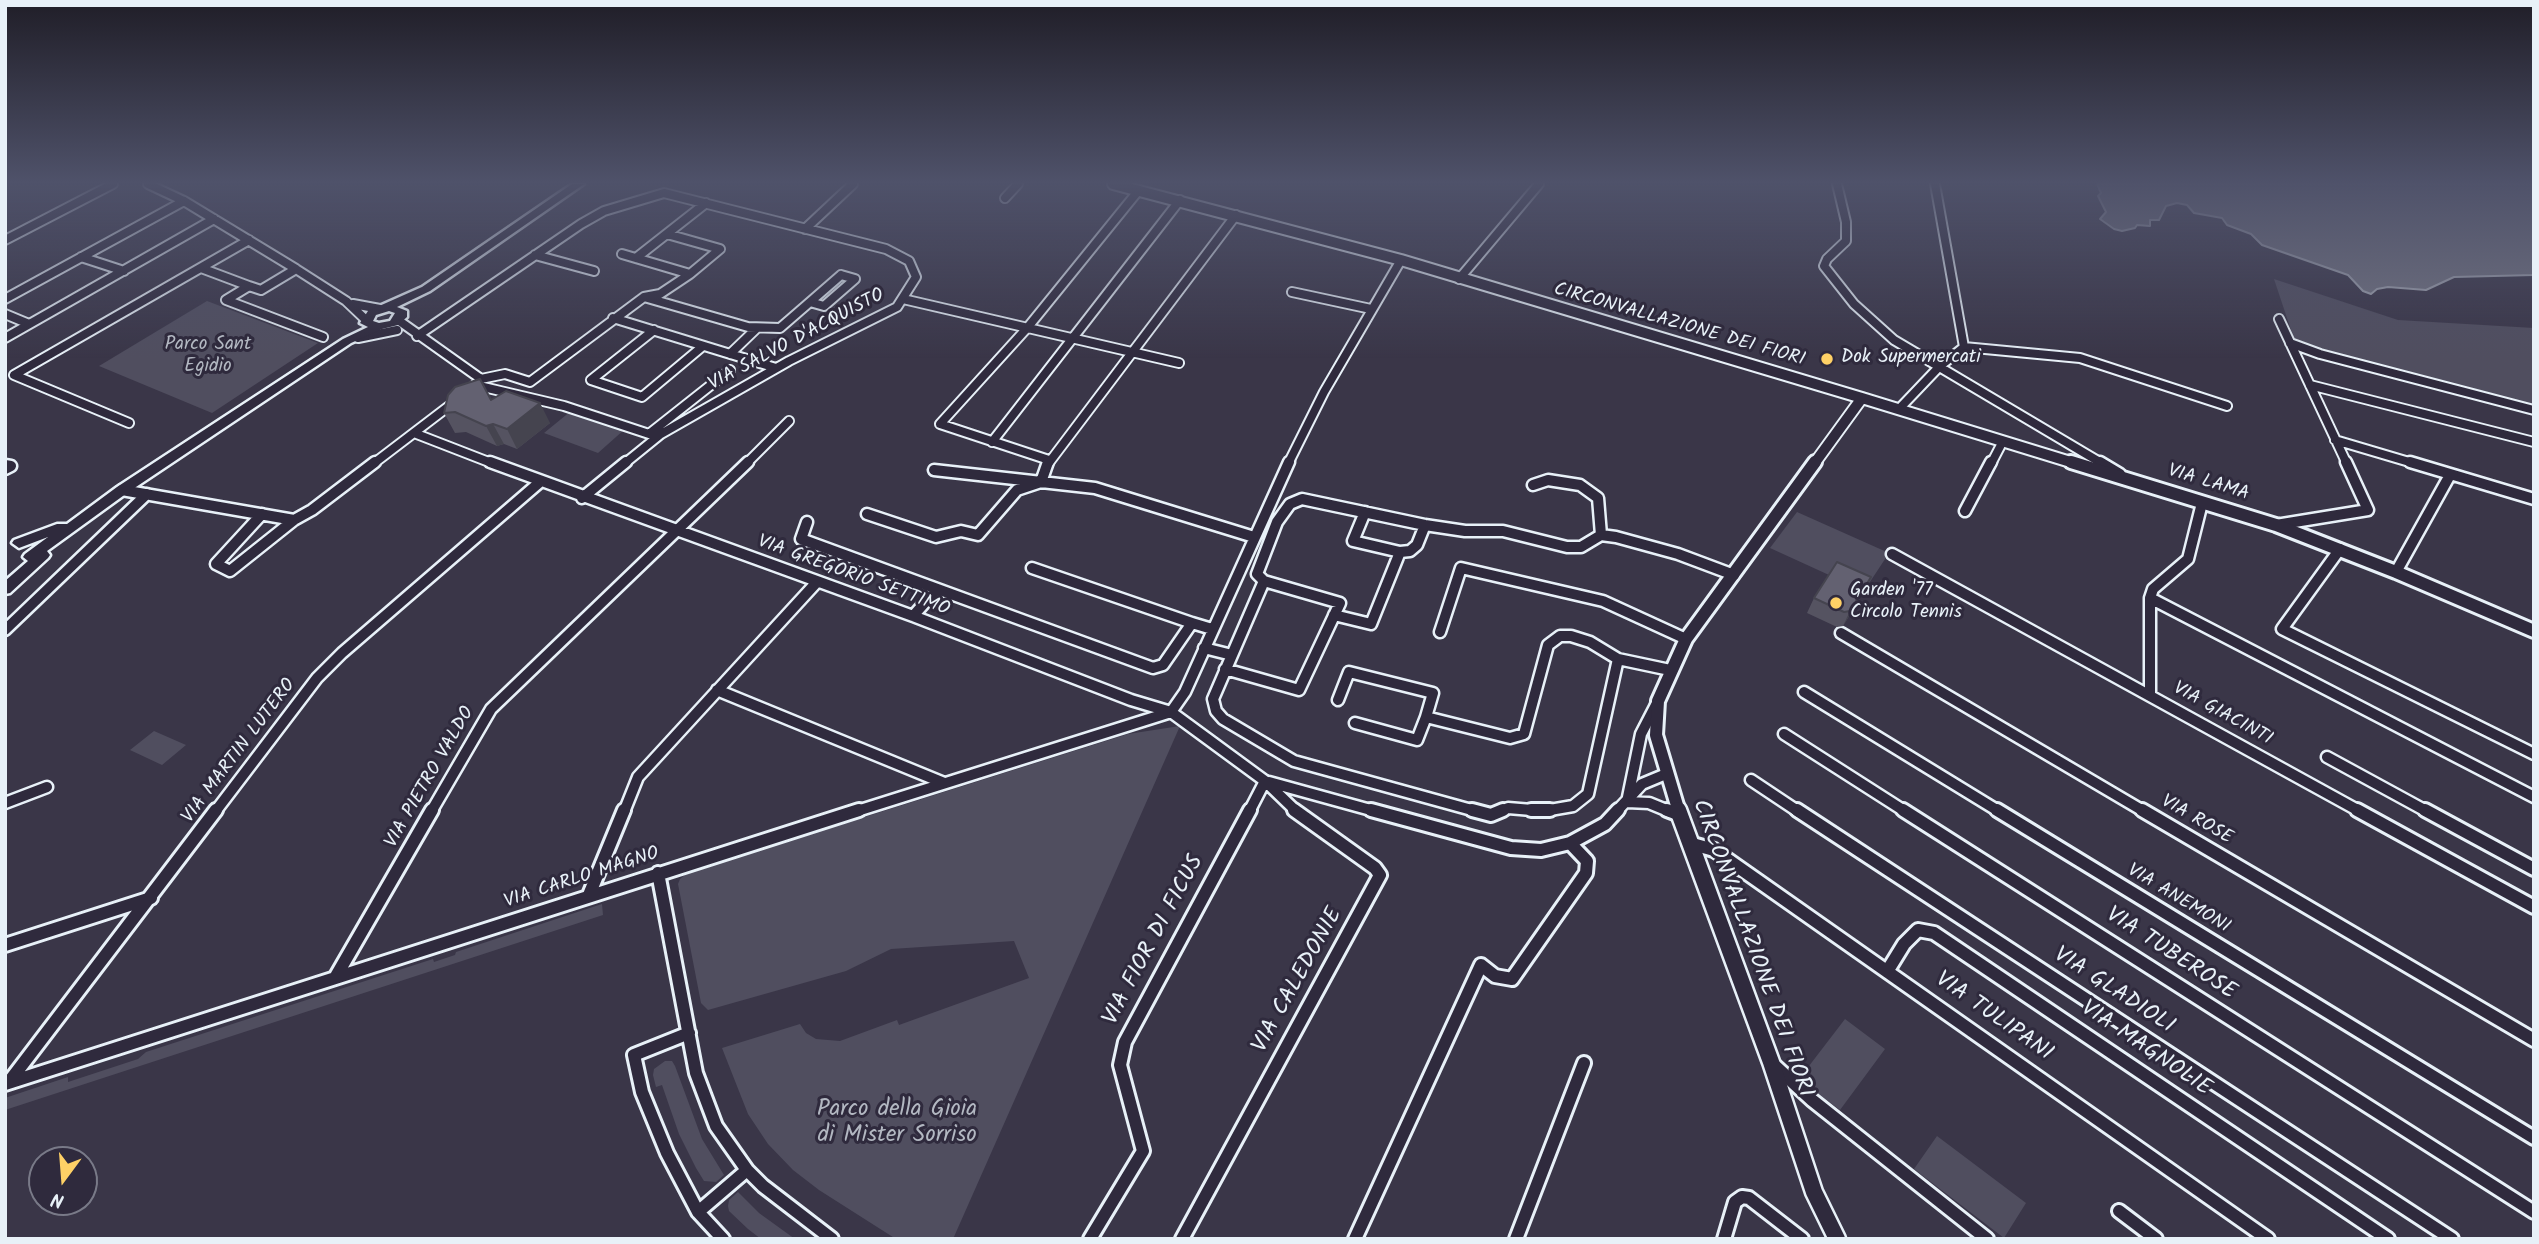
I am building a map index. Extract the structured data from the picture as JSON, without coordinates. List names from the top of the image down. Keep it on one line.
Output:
{"streets":{"street":["CIRCONVALLAZIONE DEI FIORI","VIA SALVO D'ACQUISTO","VIA LAMA","VIA GREGORIO SETTIMO","VIA GIACINTI","VIA MARTIN LUTERO","VIA PIETRO VALDO","VIA ROSE","VIA CARLO MAGNO","VIA ANEMONI","VIA FIOR DI FICUS","VIA TUBEROSE","VIA CALEDONIE","VIA GLADIOLI","VIA TULIPANI","VIA MAGNOLIE"]},"crossings":[["CIRCONVALLAZIONE DEI FIORI","VIA LAMA"],["CIRCONVALLAZIONE DEI FIORI","VIA TULIPANI"],["VIA SALVO D'ACQUISTO","VIA GREGORIO SETTIMO"],["VIA GREGORIO SETTIMO","VIA MARTIN LUTERO"],["VIA GREGORIO SETTIMO","VIA PIETRO VALDO"],["VIA GREGORIO SETTIMO","VIA CARLO MAGNO"],["VIA GREGORIO SETTIMO","VIA FIOR DI FICUS"],["VIA GREGORIO SETTIMO","VIA CALEDONIE"],["VIA MARTIN LUTERO","VIA CARLO MAGNO"],["VIA PIETRO VALDO","VIA CARLO MAGNO"],["VIA FIOR DI FICUS","VIA CALEDONIE"],["VIA TULIPANI","VIA MAGNOLIE"]],"parks":["Parco Sant Egidio","Parco della Gioia di Mister Sorriso"],"places":["Dok Supermercati","Garden '77 Circolo Tennis"],"north":"bottom"}
